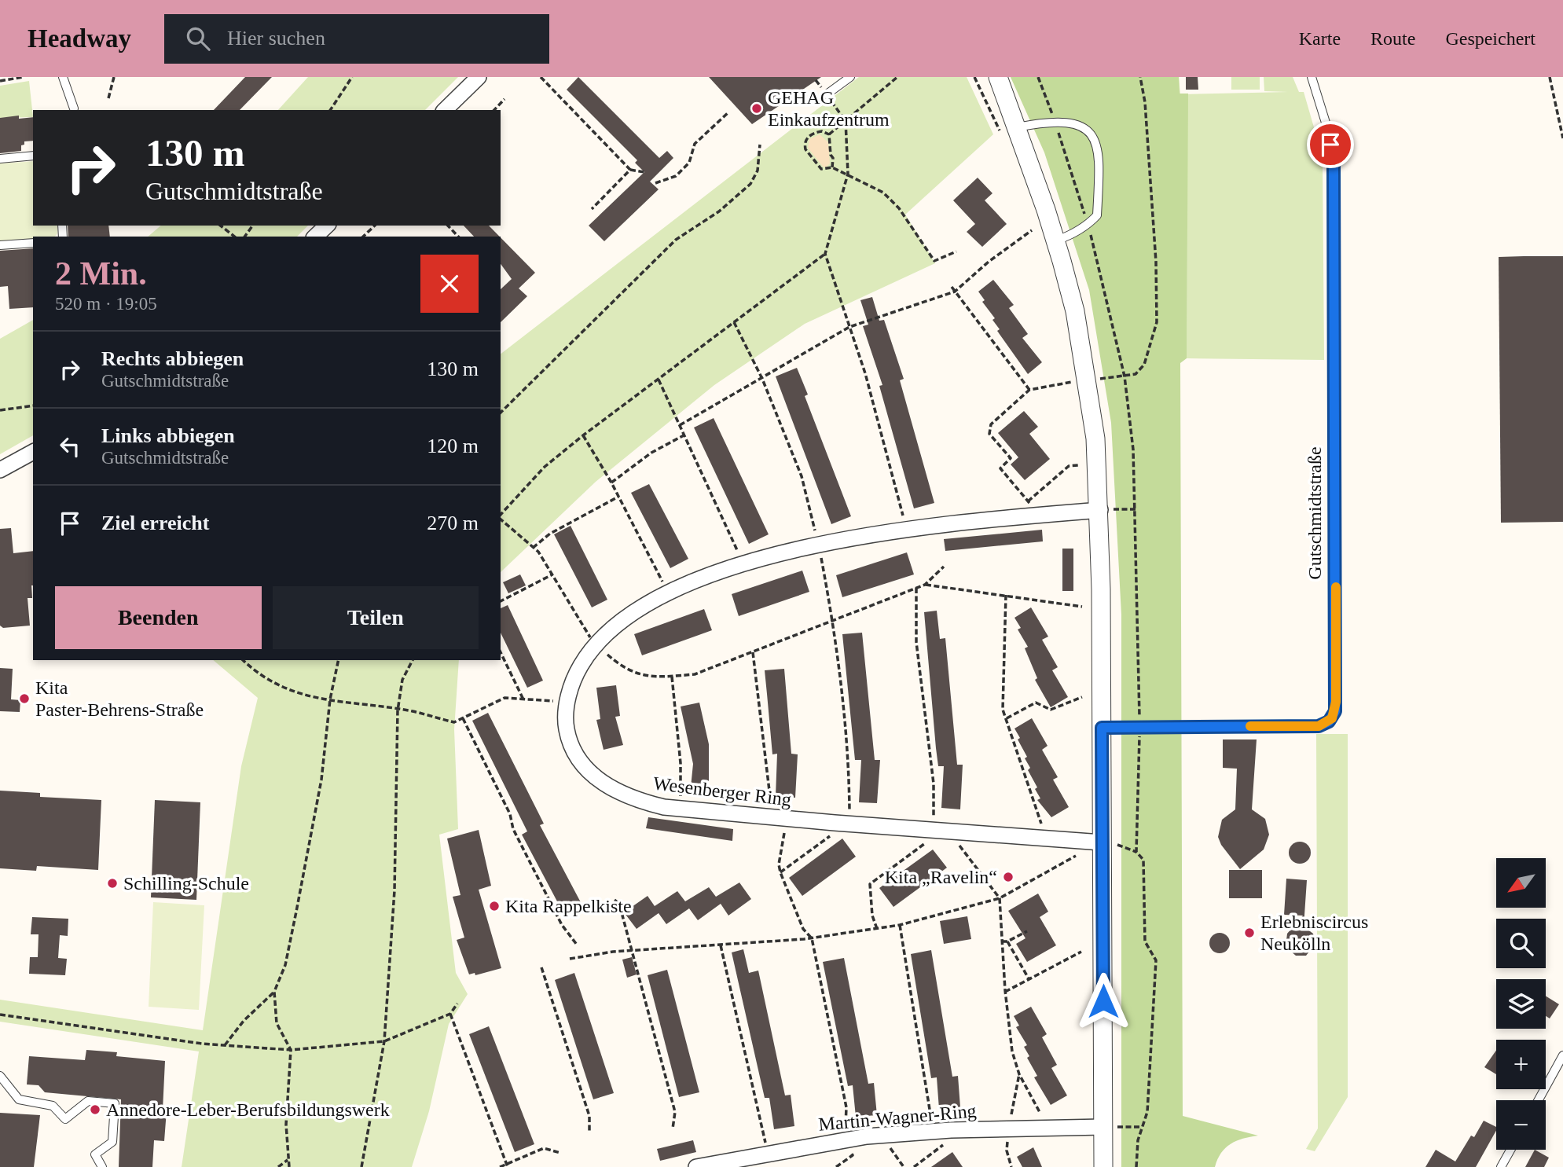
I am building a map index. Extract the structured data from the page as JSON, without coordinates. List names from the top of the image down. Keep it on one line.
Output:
{"streets":{"street":["Wesenberger Ring","Martin-Wagner-Ring"],"lane":["Gutschmidtstraße"]},"places":["GEHAG Einkaufzentrum","Kita Paster-Behrens-Straße","Kita „Ravelin“","Schilling-Schule","Kita Rappelkiste","Erlebniscircus Neukölln","Annedore-Leber-Berufsbildungswerk"],"north":"bottom left","page":{"header":"Headway","search":"Hier suchen","nav":["Karte","Route","Gespeichert"],"turn":["130 m","Gutschmidtstraße"],"heading":["2 Min.","520 m · 19:05"],"list":[{"name":"Rechts abbiegen","note":"Gutschmidtstraße","value":"130 m"},{"name":"Links abbiegen","note":"Gutschmidtstraße","value":"120 m"},{"name":"Ziel erreicht","value":"270 m"}],"buttons":["Beenden","Teilen"],"map_buttons":["+","−"]}}
